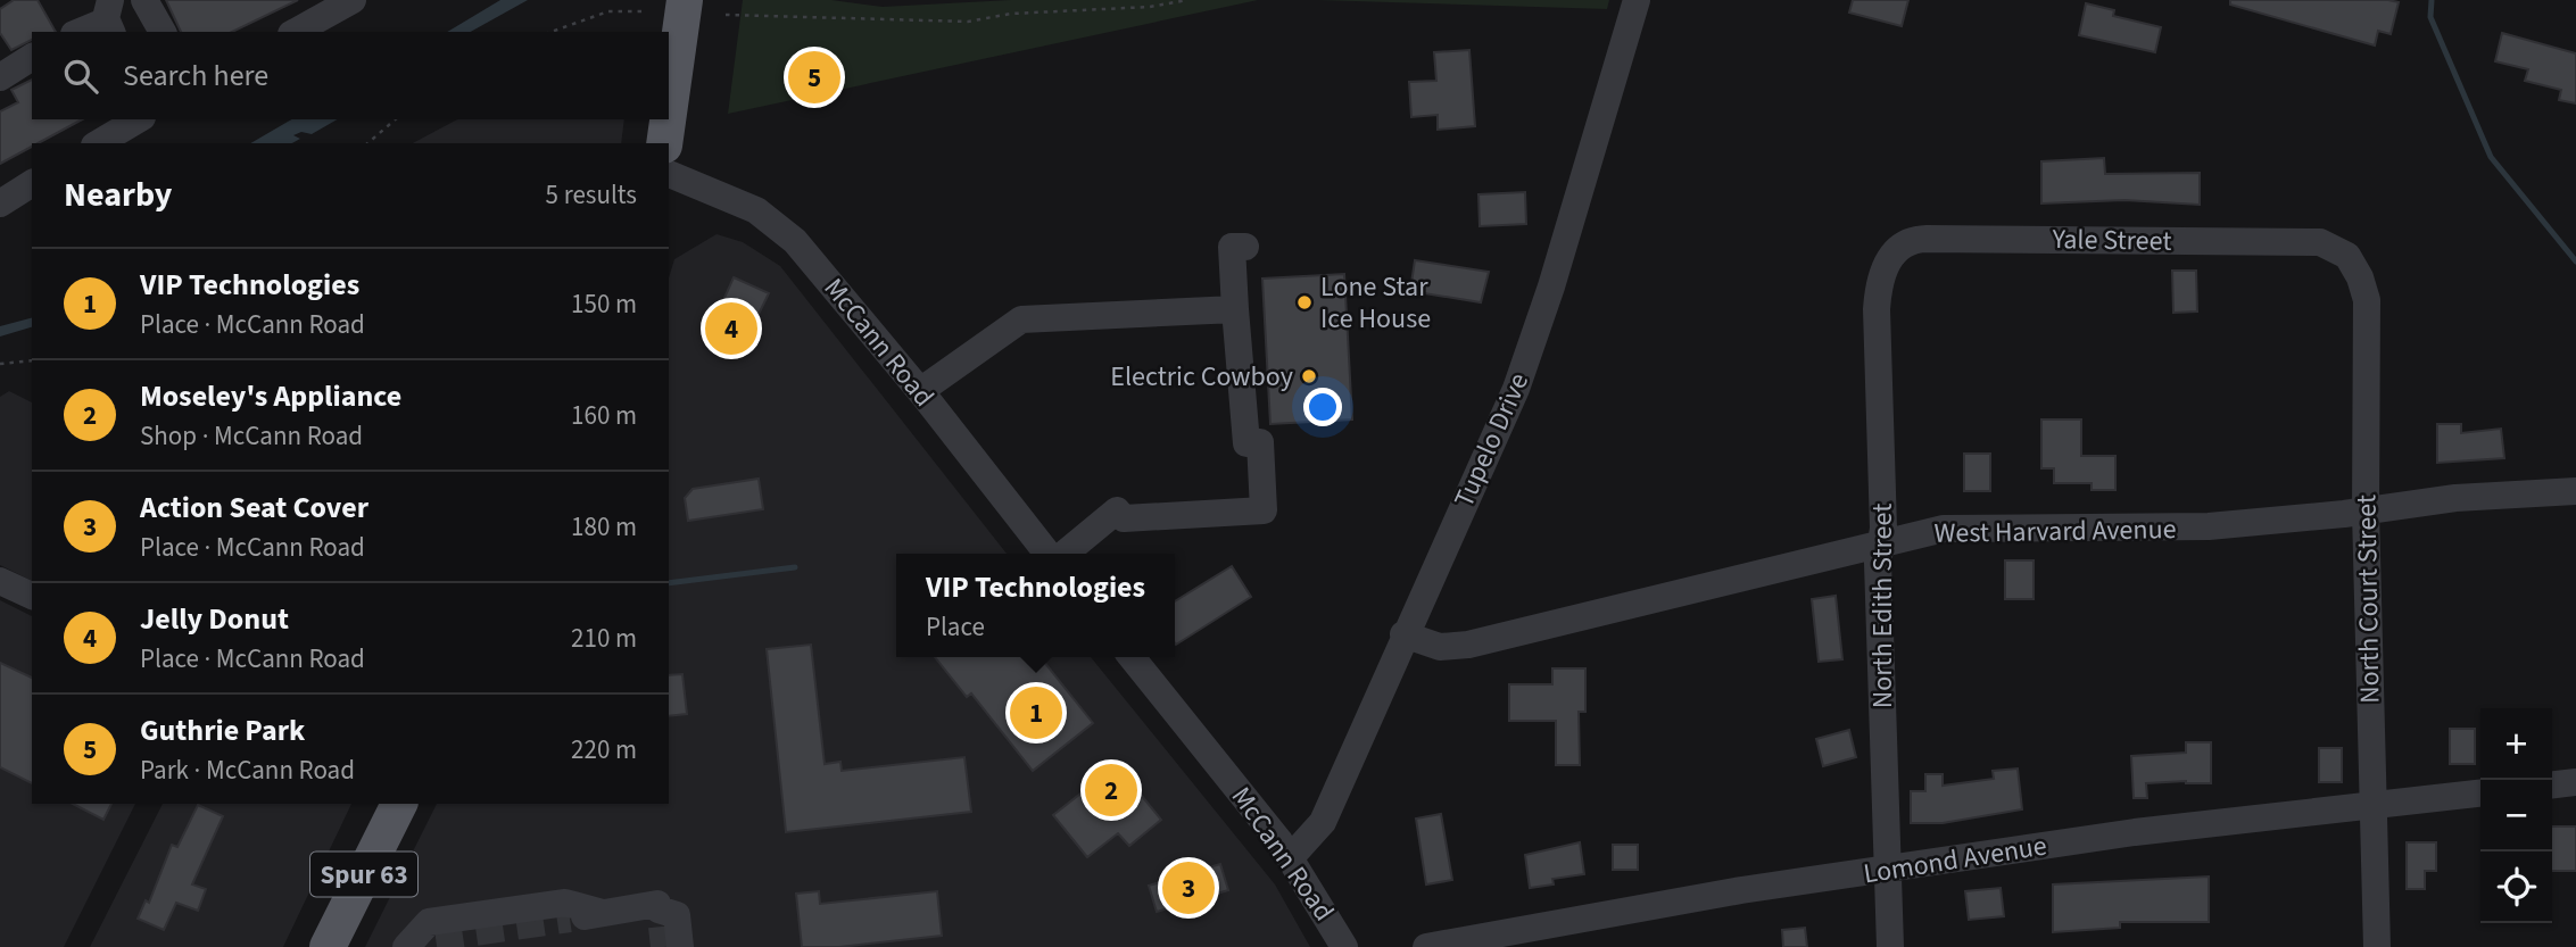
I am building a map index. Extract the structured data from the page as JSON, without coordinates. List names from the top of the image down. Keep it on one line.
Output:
{"streets":{"main road":["Spur 63"],"street":["Yale Street","McCann Road","Tupelo Drive","West Harvard Avenue","North Court Street","North Edith Street","Lomond Avenue"]},"crossings":[["Yale Street","North Court Street"],["Yale Street","North Edith Street"],["McCann Road","Tupelo Drive"],["Tupelo Drive","West Harvard Avenue"],["West Harvard Avenue","North Court Street"],["West Harvard Avenue","North Edith Street"],["North Court Street","Lomond Avenue"],["North Edith Street","Lomond Avenue"]],"places":["Lone Star Ice House","Electric Cowboy"],"page":{"search":"Search here","pins":["5","4","1","2","3"],"heading":["Nearby","5 results"],"list":[{"mark":"1","name":"VIP Technologies","note":"Place · McCann Road","value":"150 m"},{"mark":"2","name":"Moseley's Appliance","note":"Shop · McCann Road","value":"160 m"},{"mark":"3","name":"Action Seat Cover","note":"Place · McCann Road","value":"180 m"},{"mark":"4","name":"Jelly Donut","note":"Place · McCann Road","value":"210 m"},{"mark":"5","name":"Guthrie Park","note":"Park · McCann Road","value":"220 m"}],"popup":["VIP Technologies","Place"],"map_buttons":["+","−"]}}
